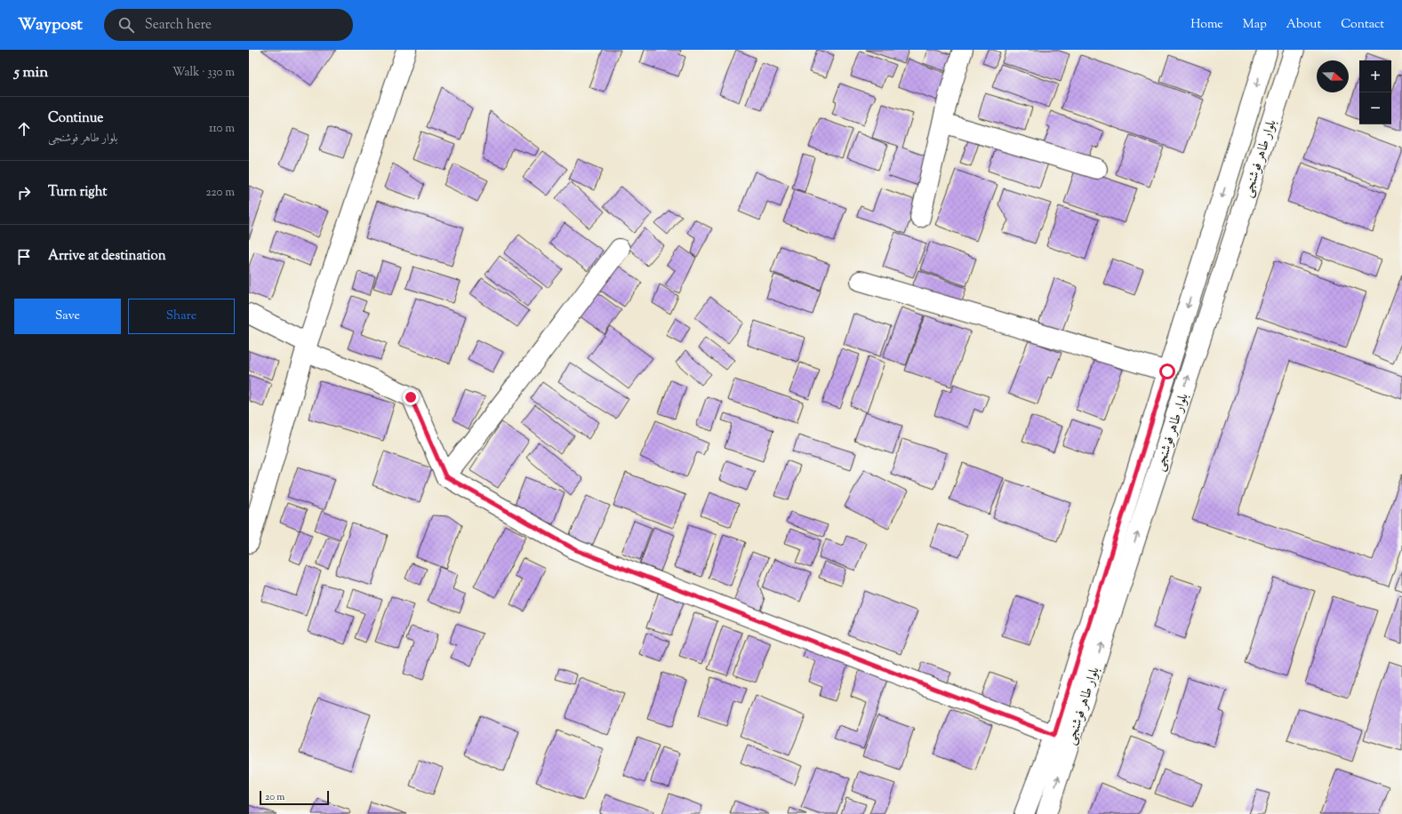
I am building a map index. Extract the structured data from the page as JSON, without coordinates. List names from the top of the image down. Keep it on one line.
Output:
{"streets":{"street":["بلوار طاهر فوشنجی"]},"scale_bar":"20 m","north":"right","page":{"header":"Waypost","search":"Search here","nav":["Home","Map","About","Contact"],"heading":["5 min","Walk · 330 m"],"map_buttons":["+","−"],"list":[["Continue","بلوار طاهر فوشنجی","110 m"],["Turn right","220 m"],"Arrive at destination"],"buttons":["Save","Share"],"scale":"20 m"}}
